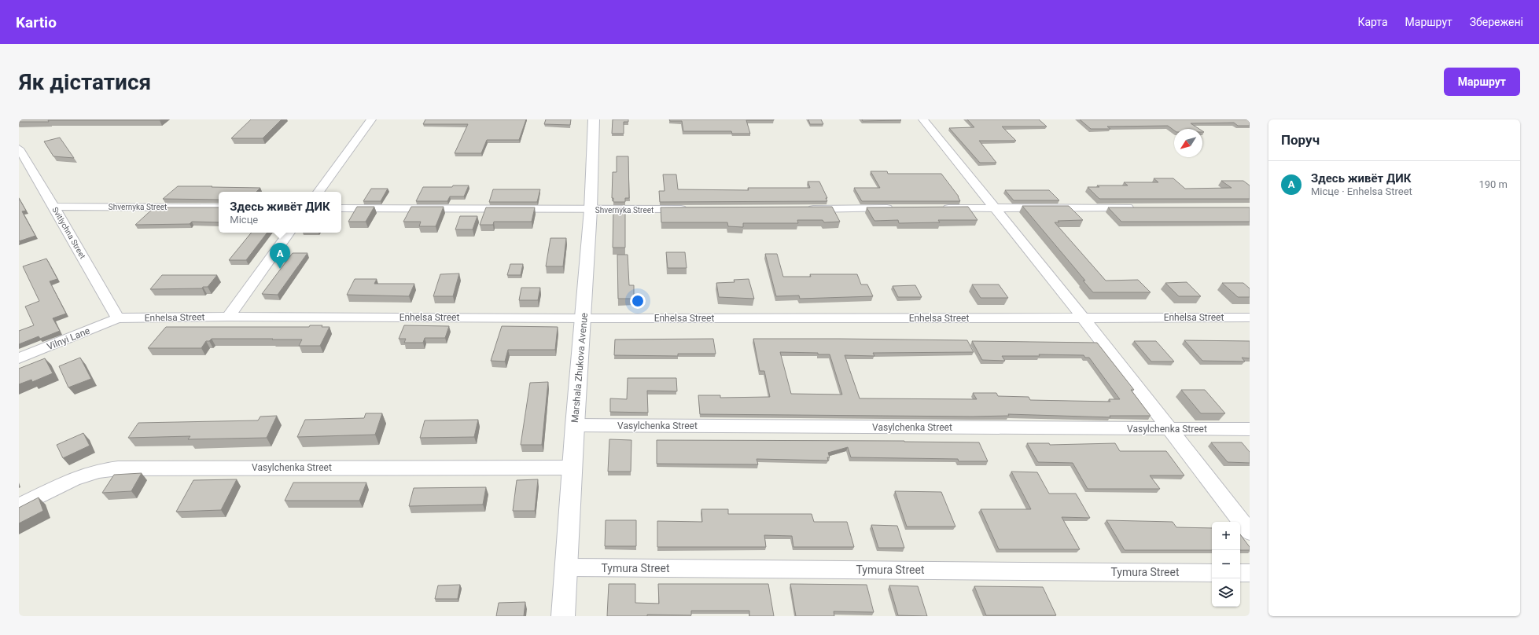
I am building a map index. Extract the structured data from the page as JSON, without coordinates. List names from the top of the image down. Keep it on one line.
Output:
{"streets":{"street":["Shvernyka Street","Svitlychna Street","Enhelsa Street","Vilnyi Lane","Marshala Zhukova Avenue","Vasylchenka Street","Tymura Street"]},"crossings":[["Shvernyka Street","Svitlychna Street"],["Shvernyka Street","Marshala Zhukova Avenue"],["Svitlychna Street","Enhelsa Street"],["Svitlychna Street","Vilnyi Lane"],["Enhelsa Street","Vilnyi Lane"],["Enhelsa Street","Marshala Zhukova Avenue"],["Marshala Zhukova Avenue","Vasylchenka Street"],["Marshala Zhukova Avenue","Tymura Street"]],"north":"bottom left","page":{"header":"Kartio","nav":["Карта","Маршрут","Збережені"],"buttons":"Маршрут","title":"Як дістатися","heading":"Поруч","list":[{"mark":"A","name":"Здесь живёт ДИК","note":"Місце · Enhelsa Street","value":"190 m"}],"popup":["Здесь живёт ДИК","Місце"],"pins":"A","map_buttons":["+","−"]}}
